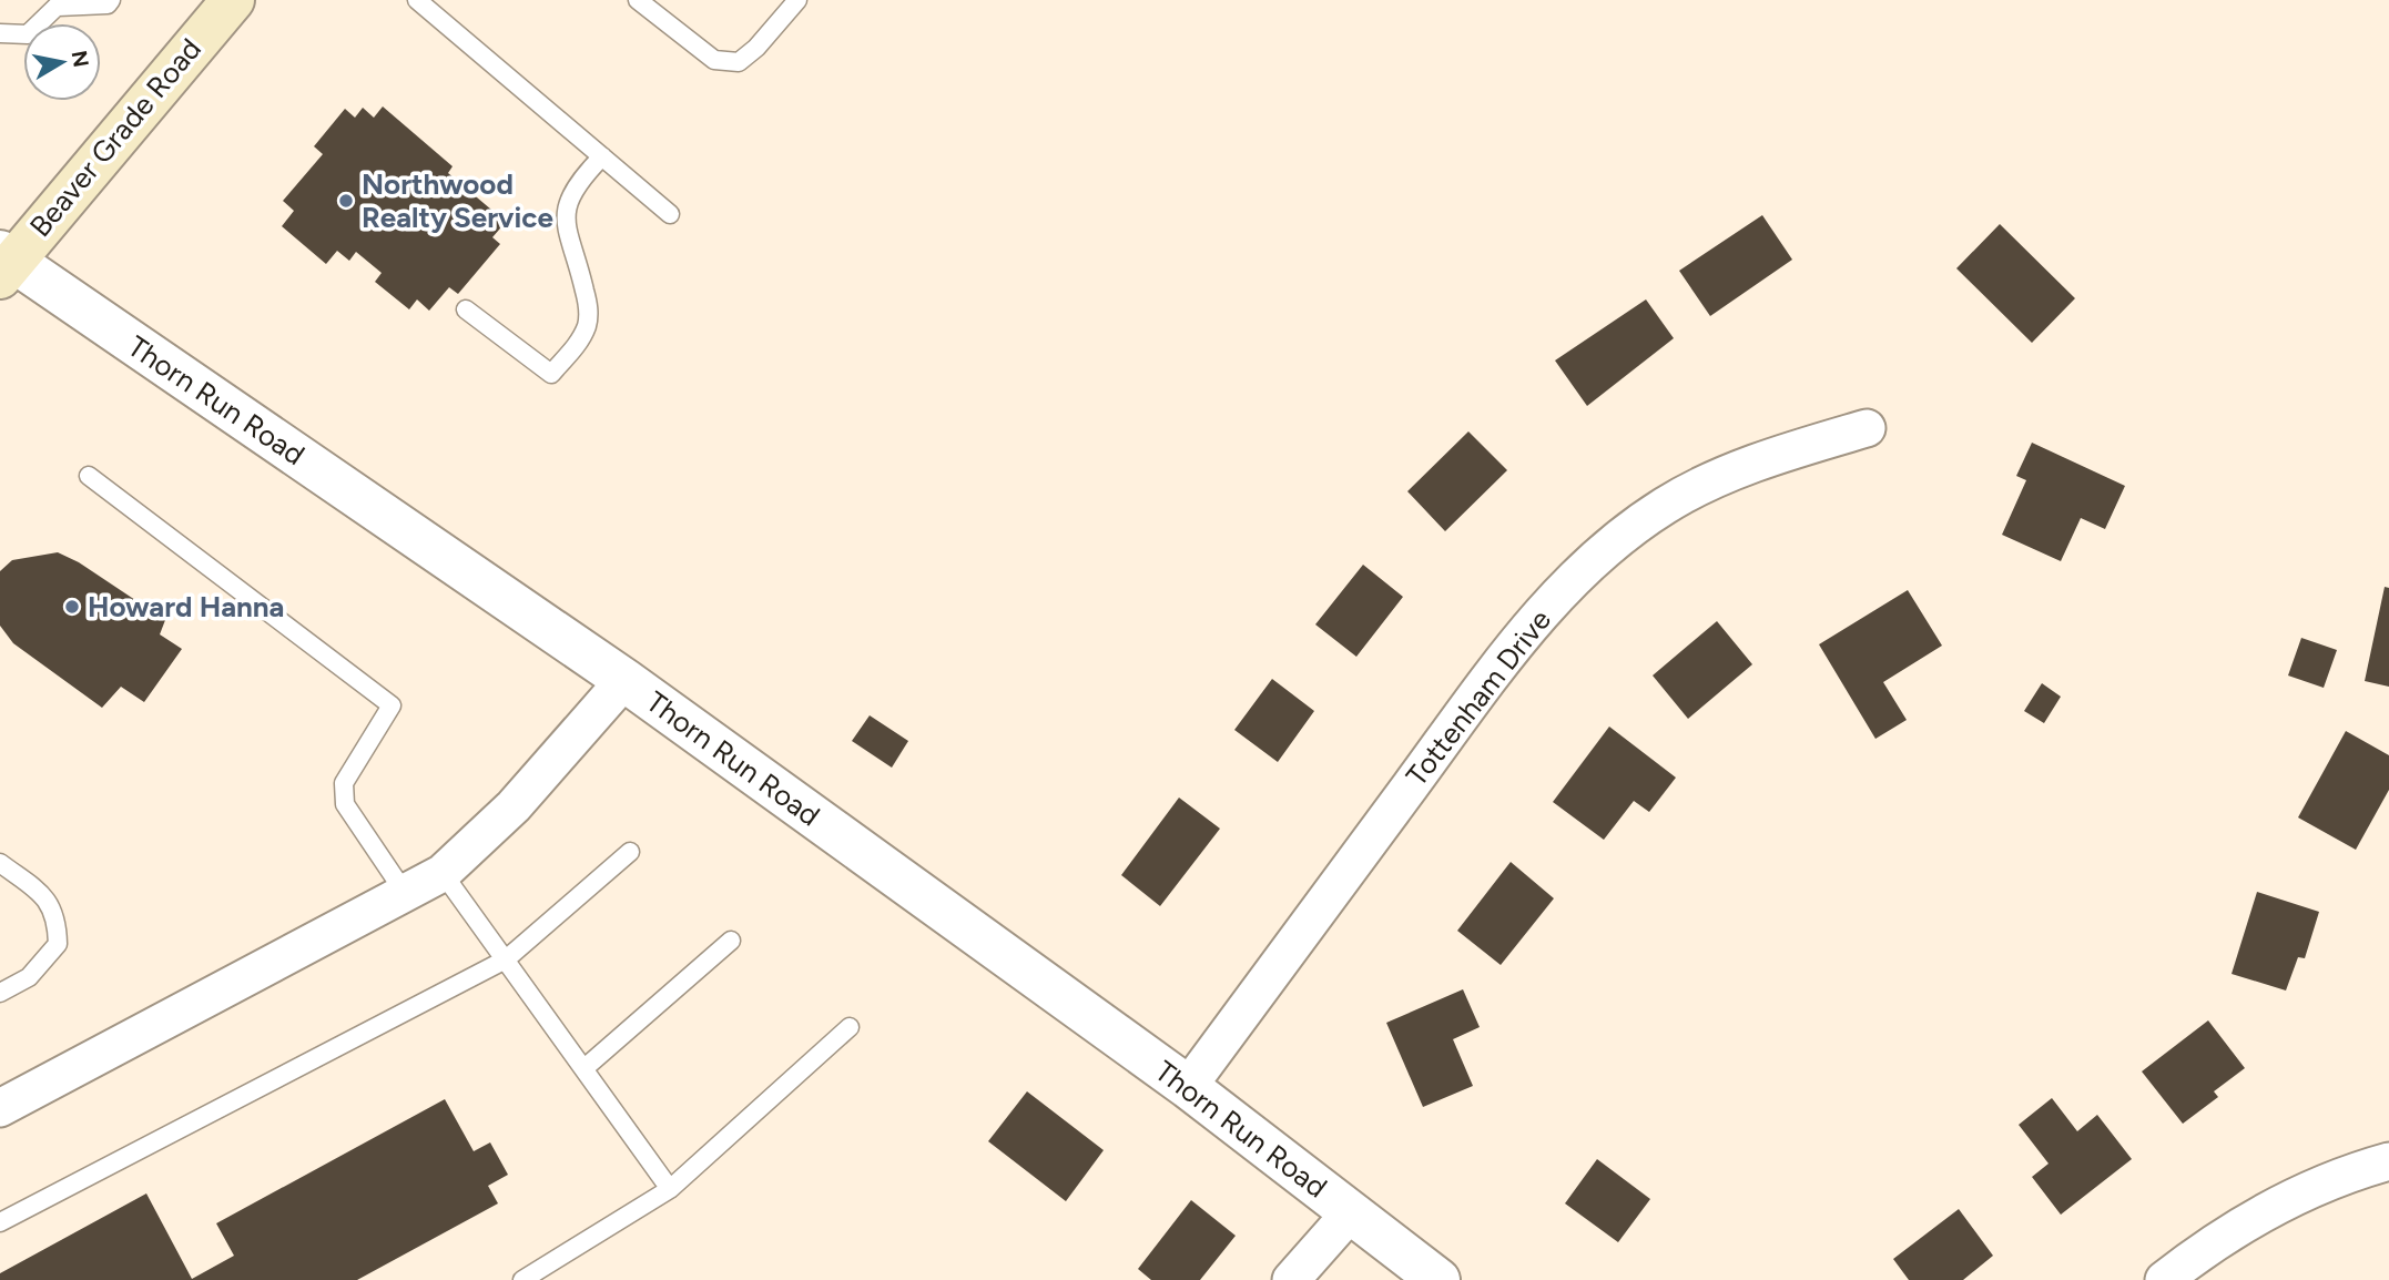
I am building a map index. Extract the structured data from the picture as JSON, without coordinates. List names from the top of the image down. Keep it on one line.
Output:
{"streets":{"main road":["Beaver Grade Road"],"street":["Thorn Run Road","Tottenham Drive"]},"crossings":[["Beaver Grade Road","Thorn Run Road"],["Thorn Run Road","Tottenham Drive"]],"places":["Northwood Realty Service","Howard Hanna"],"north":"right"}
